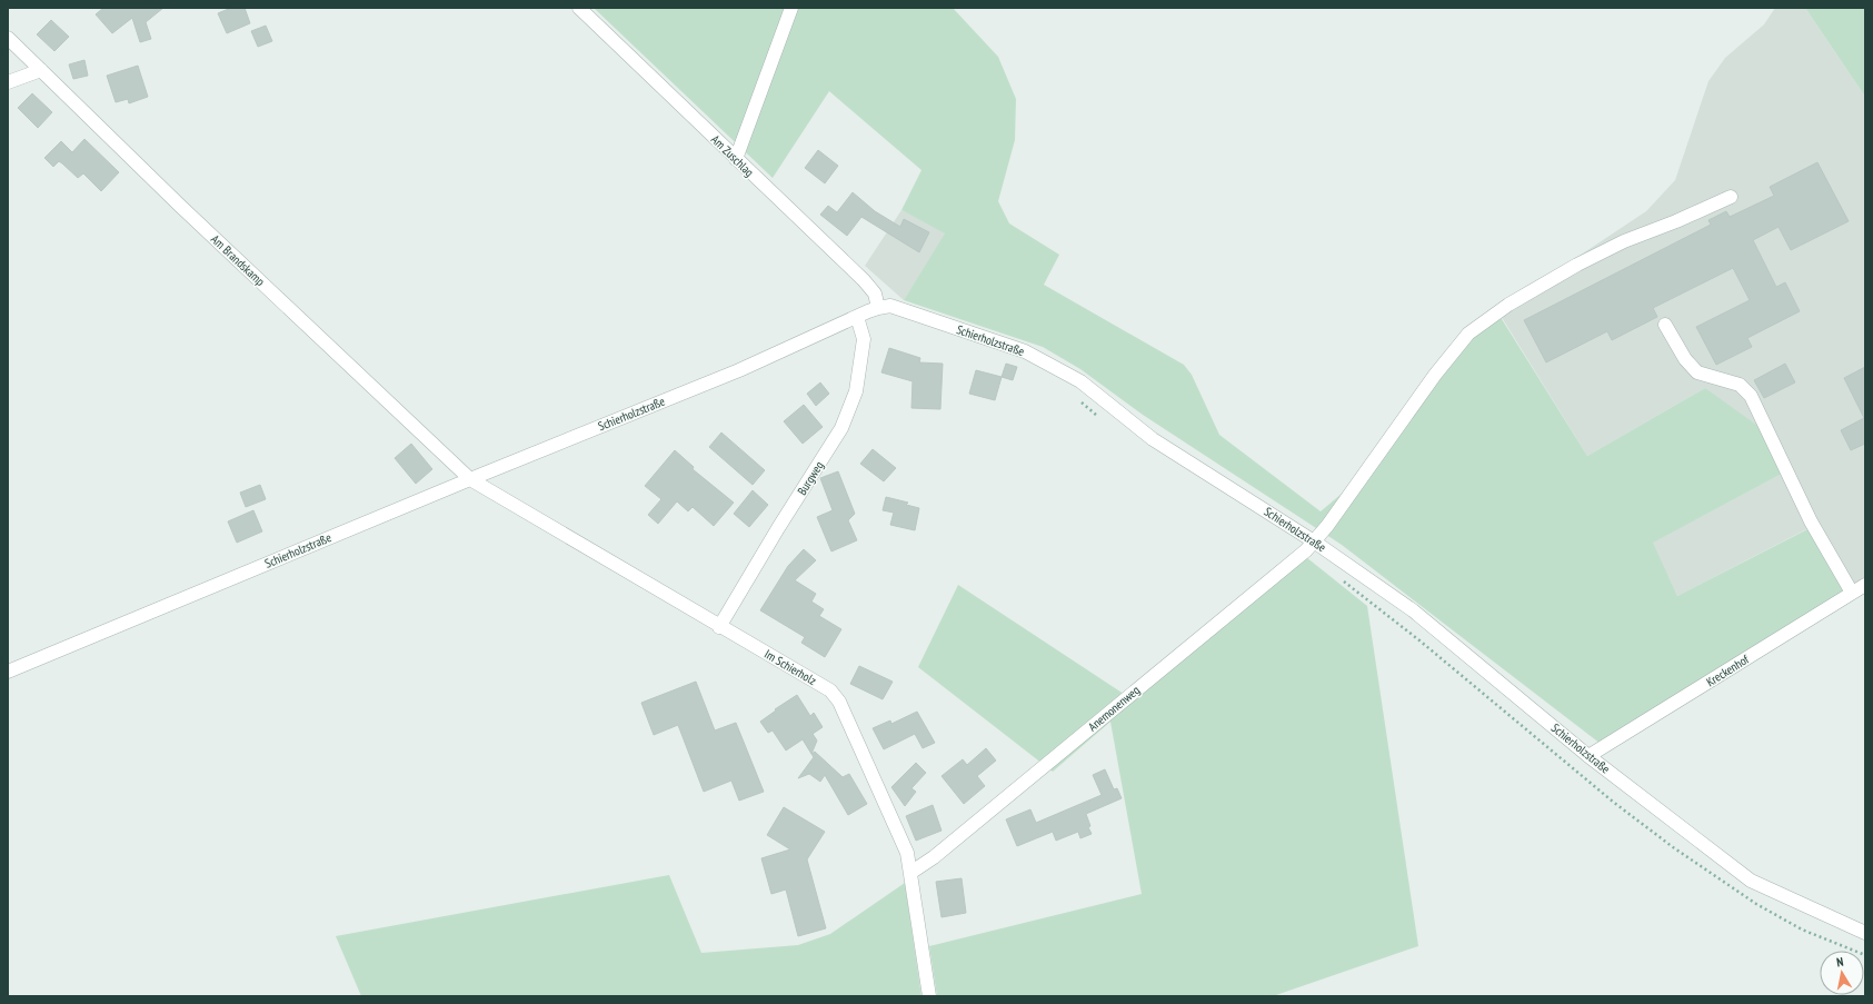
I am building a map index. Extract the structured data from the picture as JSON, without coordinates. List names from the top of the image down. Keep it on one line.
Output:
{"streets":{"street":["Am Zuschlag","Am Brandskamp","Schierholzstraße","Burgweg","Im Schierholz","Kreckenhof","Anemonenweg"]},"crossings":[["Am Zuschlag","Schierholzstraße"],["Am Brandskamp","Schierholzstraße"],["Am Brandskamp","Im Schierholz"],["Schierholzstraße","Burgweg"],["Schierholzstraße","Im Schierholz"],["Schierholzstraße","Kreckenhof"],["Schierholzstraße","Anemonenweg"],["Burgweg","Im Schierholz"],["Im Schierholz","Anemonenweg"]],"north":"top"}
